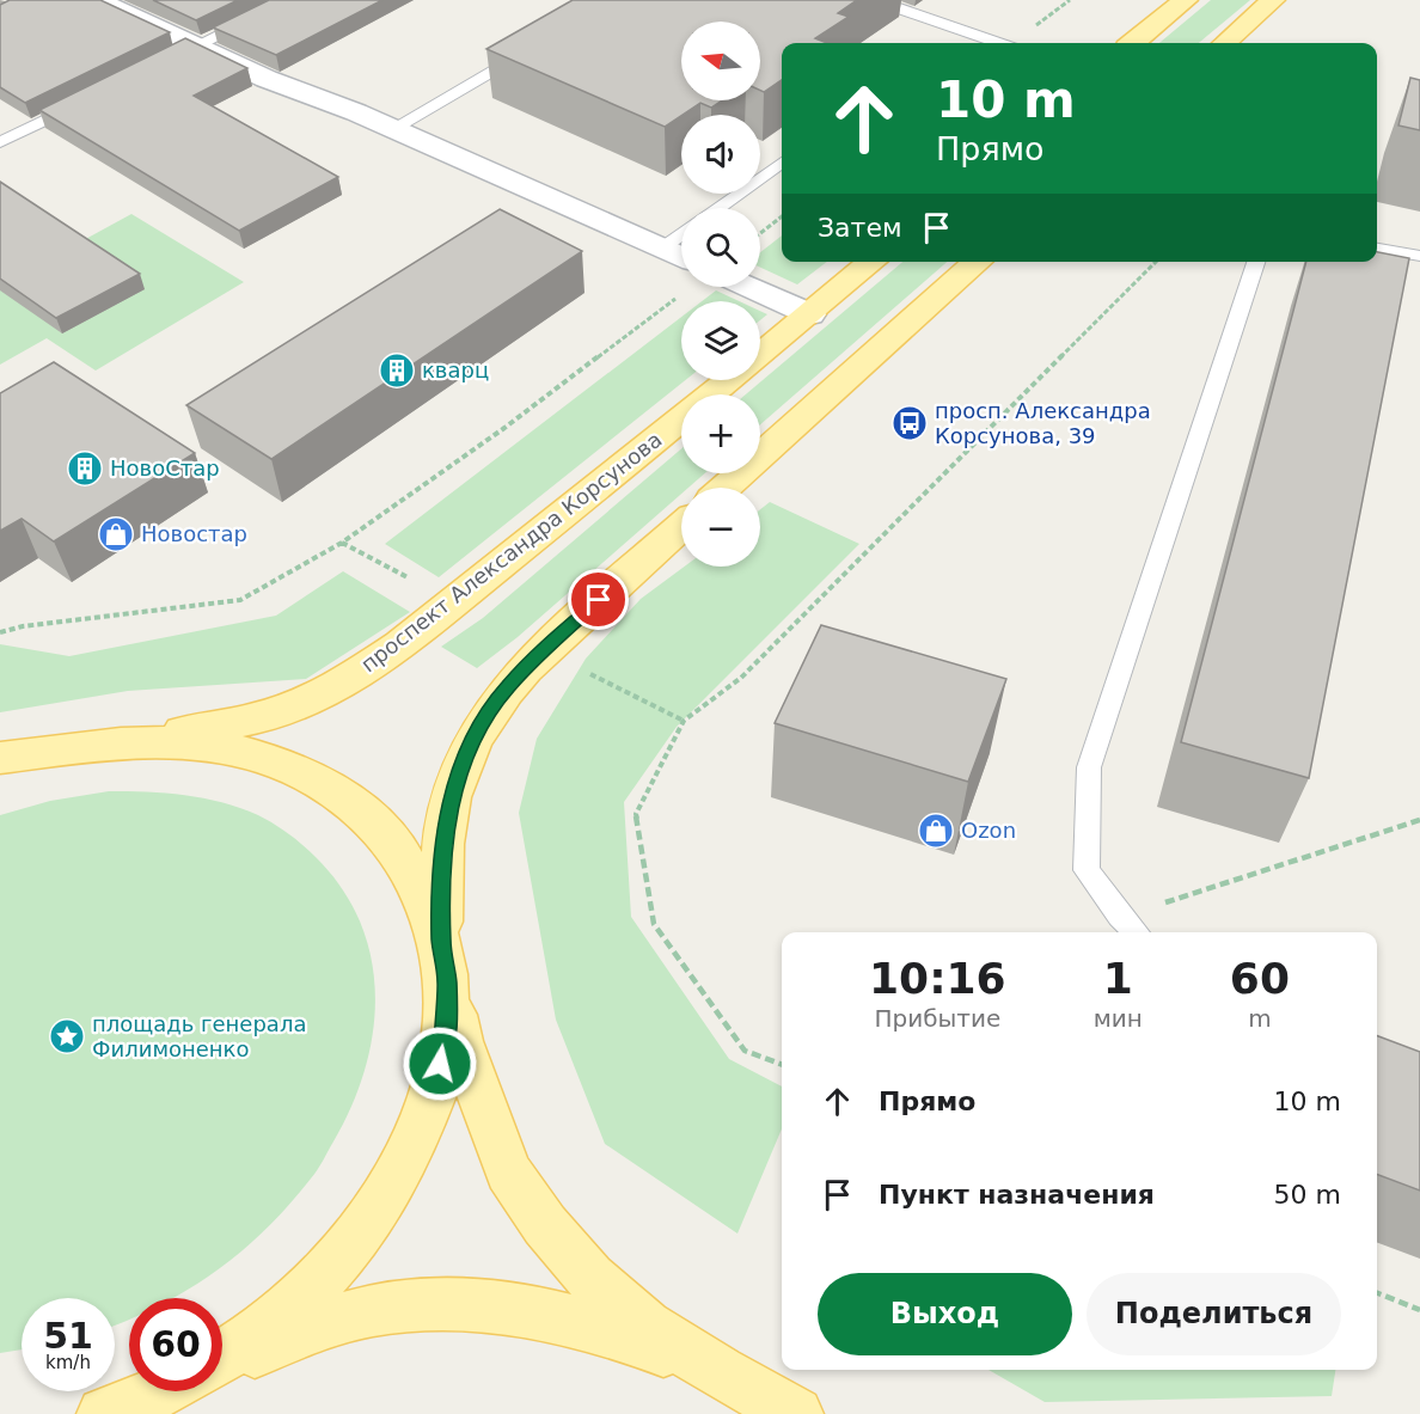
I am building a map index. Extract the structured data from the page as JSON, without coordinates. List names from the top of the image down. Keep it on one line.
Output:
{"streets":{"main road":["проспект Александра Корсунова"]},"places":{"building":["кварц","НовоСтар"],"bus stop":["просп. Александра Корсунова, 39"],"shop":["Новостар","Ozon"],"place":["площадь генерала Филимоненко"]},"north":"left","page":{"map_buttons":["+","−"],"turn":["10 m","Прямо"],"then":"Затем","eta":["10:16","Прибытие","1","мин","60","m"],"list":[{"name":"Прямо","value":"10 m"},{"name":"Пункт назначения","value":"50 m"}],"buttons":["Выход","Поделиться"],"speed":"51 km/h","limit":"60"}}
